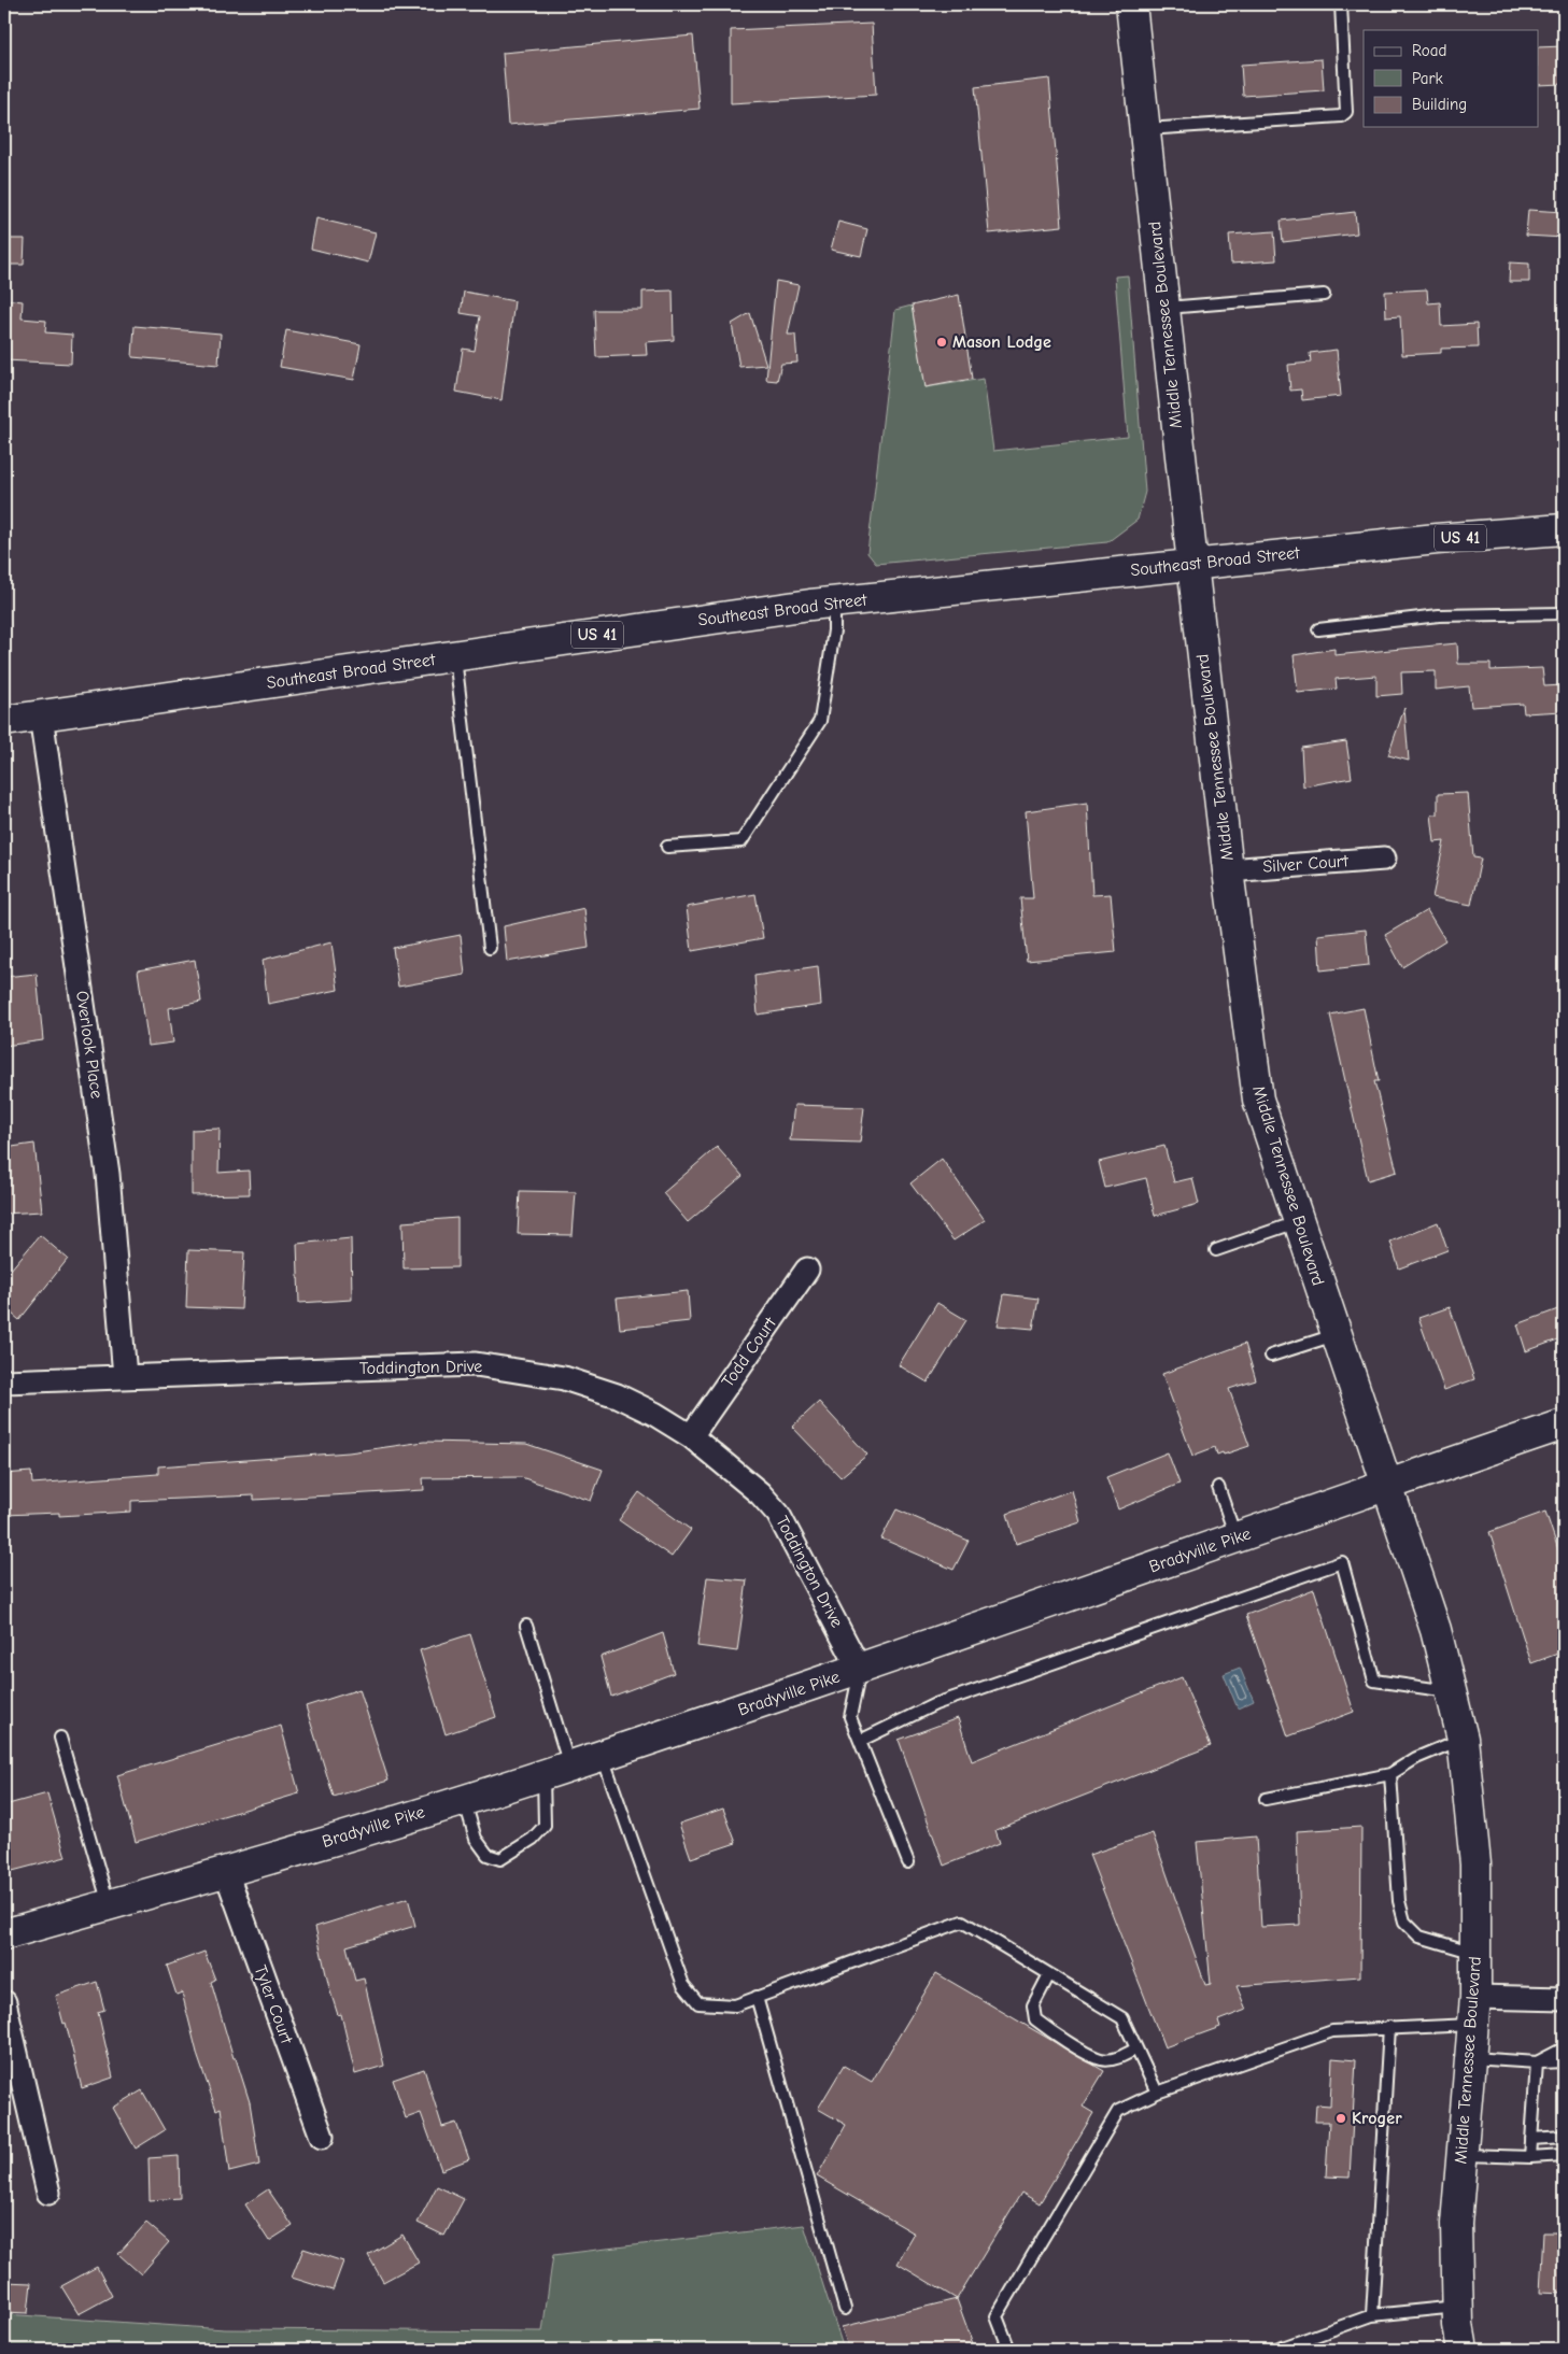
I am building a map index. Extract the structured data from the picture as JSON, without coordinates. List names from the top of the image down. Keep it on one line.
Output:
{"streets":{"main road":["Middle Tennessee Boulevard","US 41","Southeast Broad Street","Bradyville Pike"],"street":["Silver Court","Overlook Place","Todd Court","Toddington Drive","Tyler Court"]},"crossings":[["Middle Tennessee Boulevard","Southeast Broad Street"],["Middle Tennessee Boulevard","Silver Court"],["Middle Tennessee Boulevard","Bradyville Pike"],["Southeast Broad Street","Overlook Place"],["Overlook Place","Toddington Drive"],["Todd Court","Toddington Drive"],["Toddington Drive","Bradyville Pike"],["Bradyville Pike","Tyler Court"]],"places":["Mason Lodge","Kroger"],"legend":["Road","Park","Building"]}
